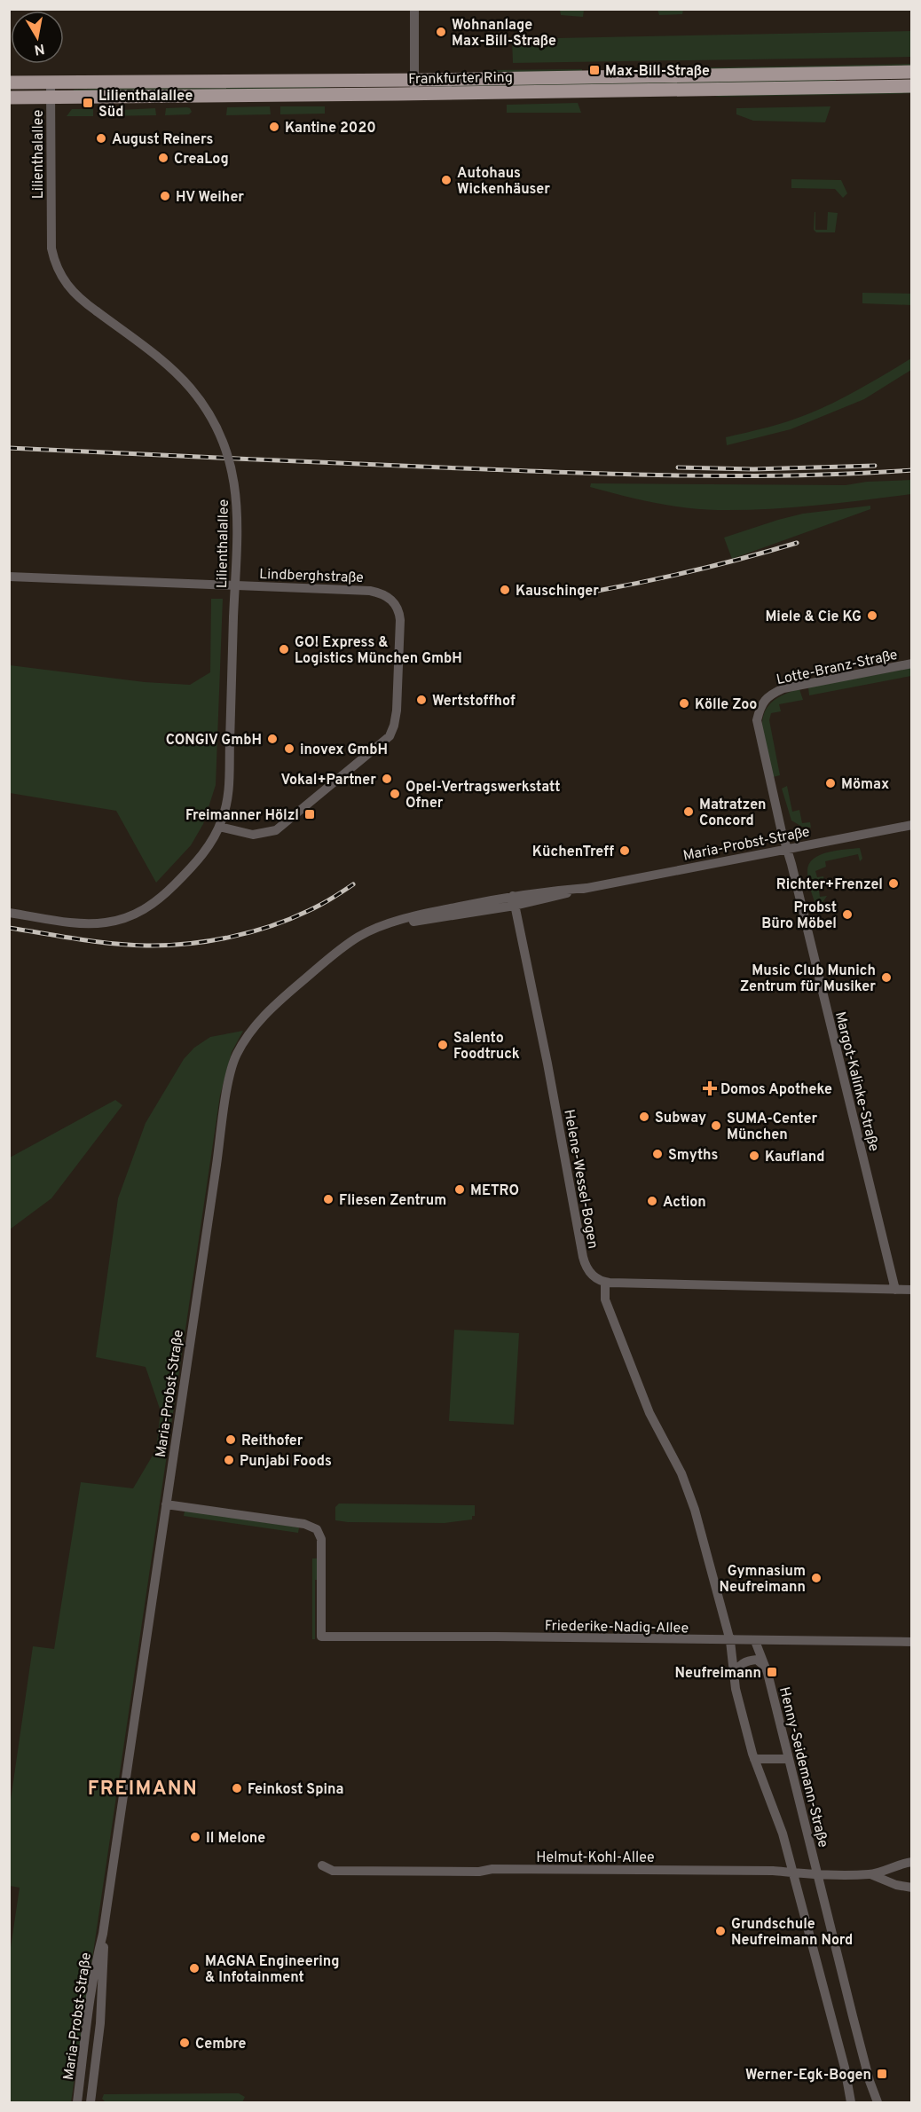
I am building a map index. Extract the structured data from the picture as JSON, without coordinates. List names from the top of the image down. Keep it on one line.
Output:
{"streets":{"main road":["Frankfurter Ring"],"street":["Lilienthalallee","Lindberghstraße","Lotte-Branz-Straße","Maria-Probst-Straße","Margot-Kalinke-Straße","Helene-Wessel-Bogen","Friederike-Nadig-Allee","Henny-Seidemann-Straße","Helmut-Kohl-Allee"]},"crossings":[["Frankfurter Ring","Lilienthalallee"],["Lilienthalallee","Lindberghstraße"],["Lotte-Branz-Straße","Maria-Probst-Straße"],["Lotte-Branz-Straße","Margot-Kalinke-Straße"],["Maria-Probst-Straße","Margot-Kalinke-Straße"],["Maria-Probst-Straße","Helene-Wessel-Bogen"],["Maria-Probst-Straße","Friederike-Nadig-Allee"],["Friederike-Nadig-Allee","Henny-Seidemann-Straße"],["Henny-Seidemann-Straße","Helmut-Kohl-Allee"]],"districts":["FREIMANN"],"places":{"other":["Wohnanlage Max-Bill-Straße","Kantine 2020","August Reiners","CreaLog","Autohaus Wickenhäuser","HV Weiher","Kauschinger","Miele & Cie KG","GO! Express & Logistics München GmbH","Wertstoffhof","Kölle Zoo","CONGIV GmbH","inovex GmbH","Vokal+Partner","Mömax","Opel-Vertragswerkstatt Ofner","Matratzen Concord","KüchenTreff","Richter+Frenzel","Probst Büro Möbel","Music Club Munich Zentrum für Musiker","Salento Foodtruck","Subway","SUMA-Center München","Smyths","Kaufland","METRO","Fliesen Zentrum","Action","Reithofer","Punjabi Foods","Gymnasium Neufreimann","Feinkost Spina","Il Melone","Grundschule Neufreimann Nord","MAGNA Engineering & Infotainment","Cembre"],"transit":["Max-Bill-Straße","Lilienthalallee Süd","Freimanner Hölzl","Neufreimann","Werner-Egk-Bogen"],"health":["Domos Apotheke"]},"north":"bottom"}
